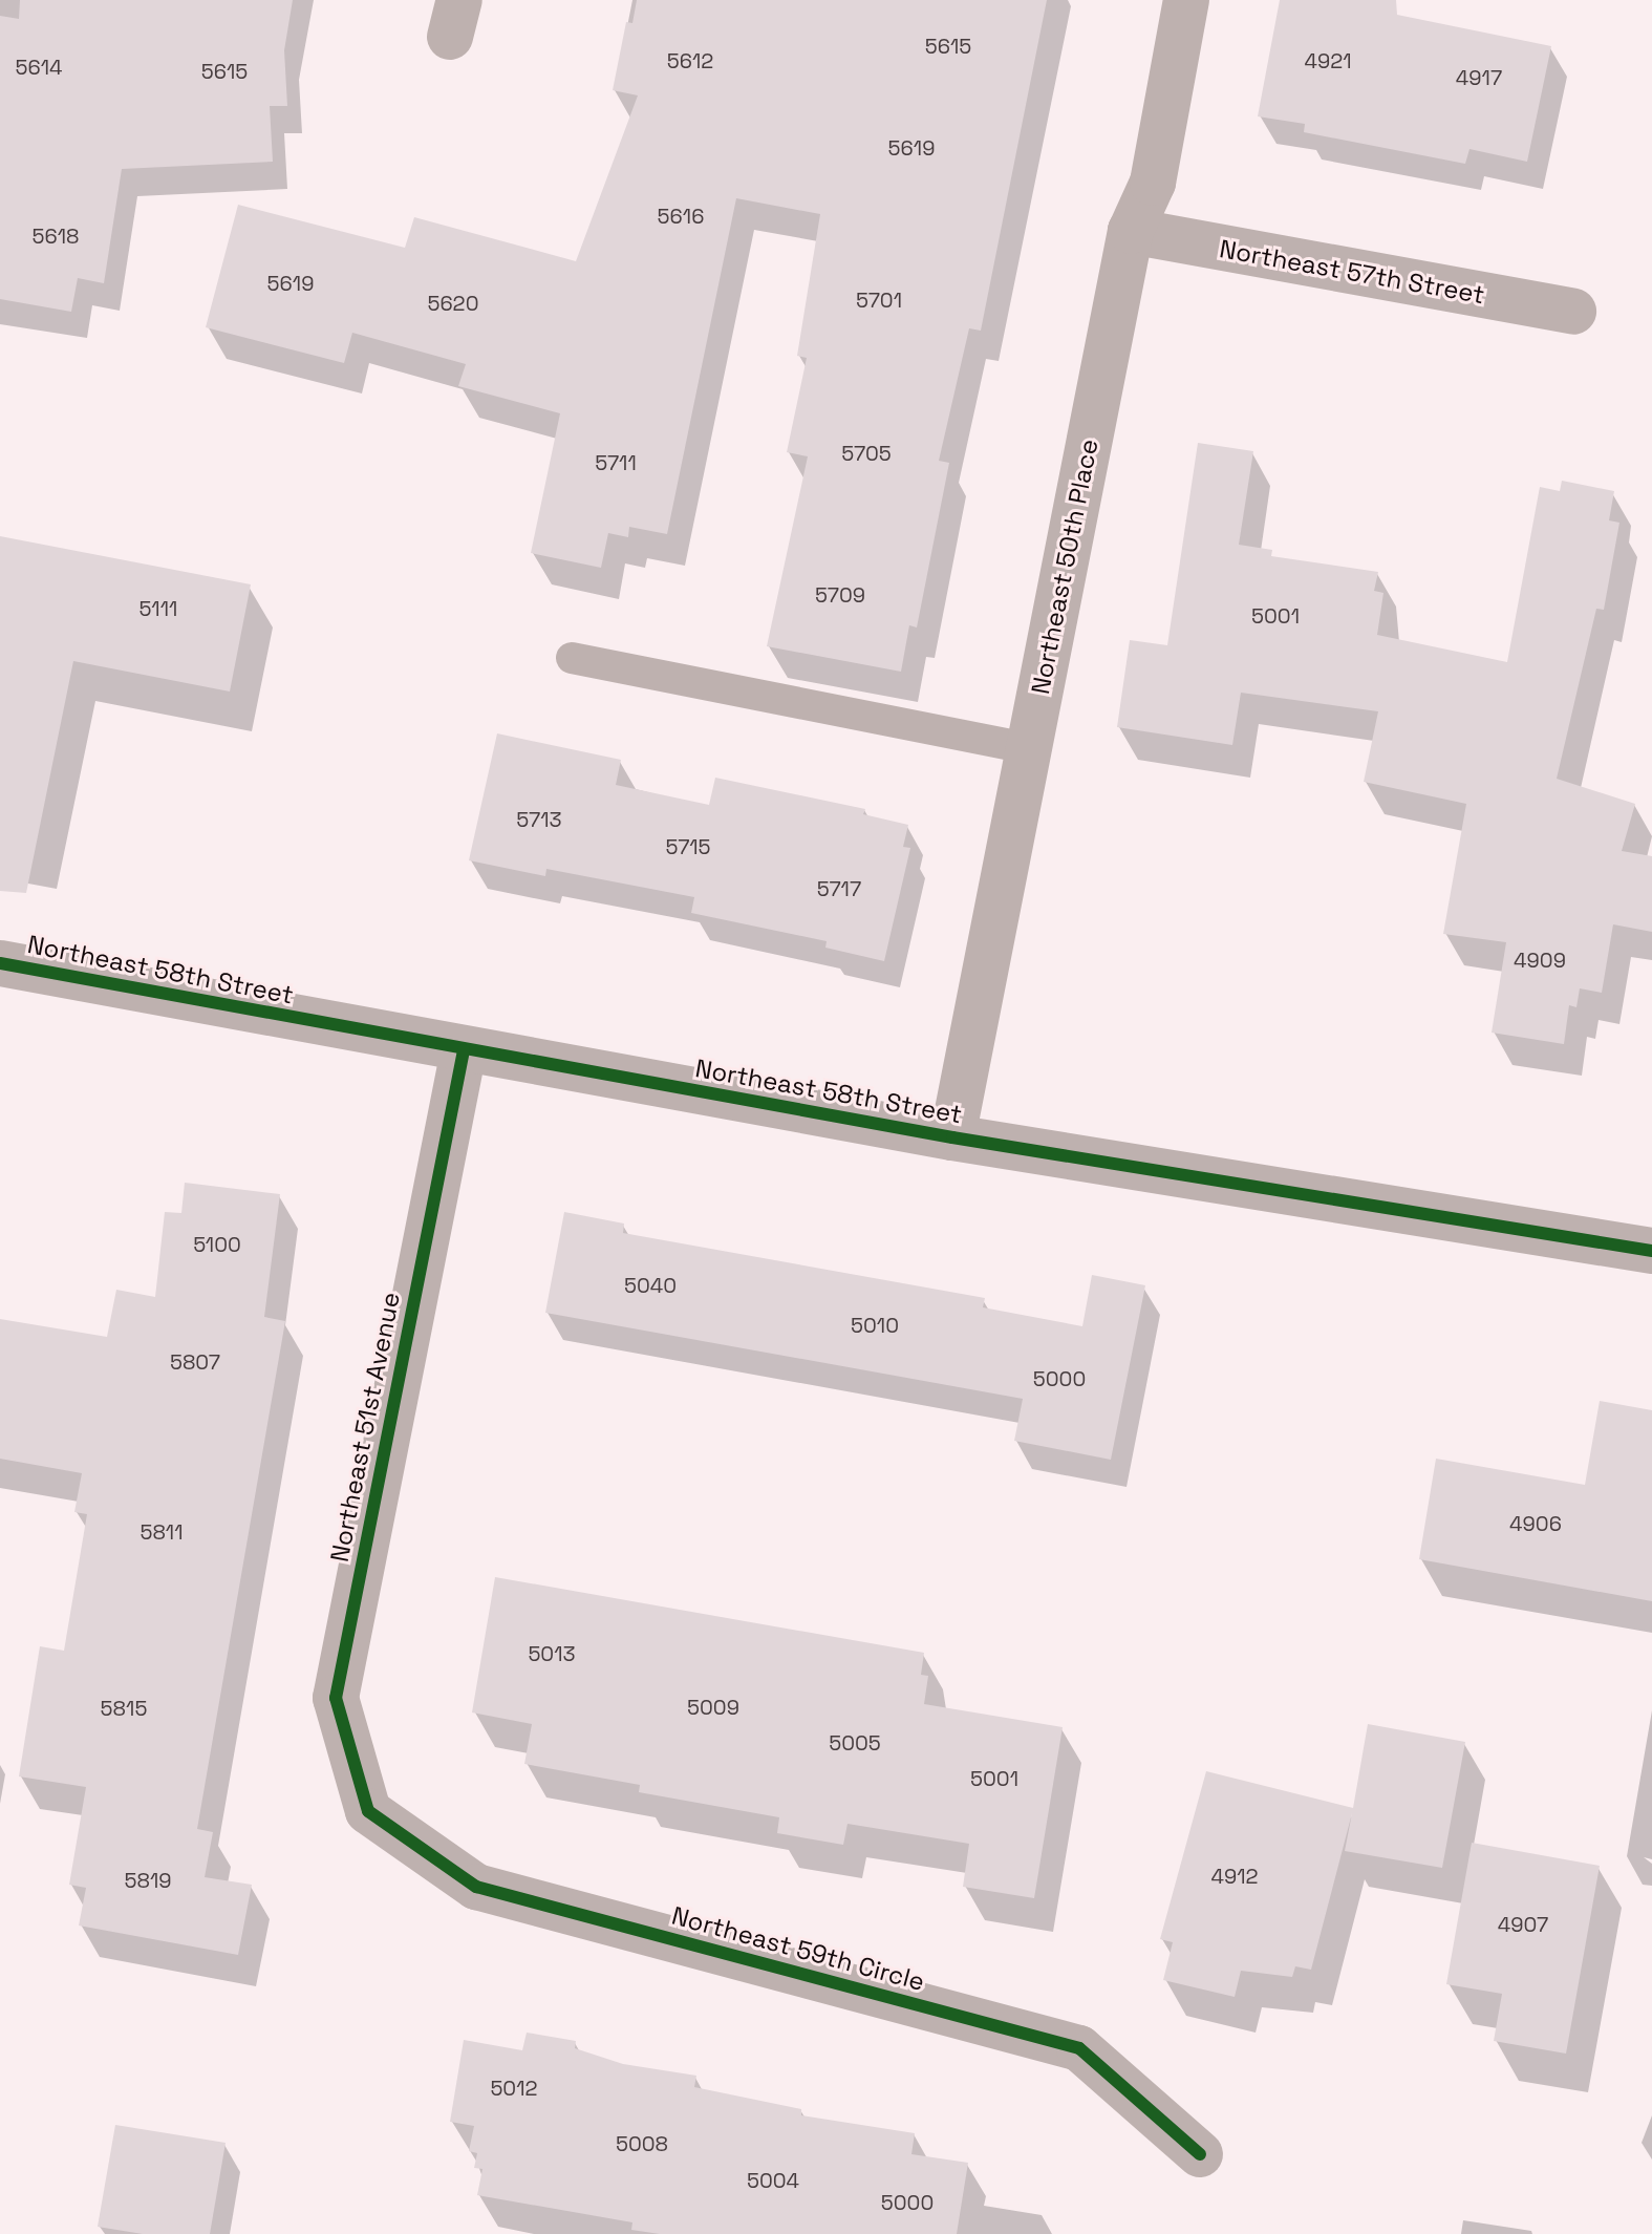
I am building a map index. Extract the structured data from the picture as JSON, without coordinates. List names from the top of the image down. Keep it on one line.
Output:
{"streets":{"street":["Northeast 57th Street","Northeast 50th Place","Northeast 58th Street","Northeast 51st Avenue","Northeast 59th Circle"]},"crossings":[["Northeast 57th Street","Northeast 50th Place"],["Northeast 50th Place","Northeast 58th Street"],["Northeast 58th Street","Northeast 51st Avenue"],["Northeast 51st Avenue","Northeast 59th Circle"]],"house_numbers":["5615","5612","4921","5614","5615","4917","5619","5616","5618","5619","5701","5620","5705","5711","5709","5111","5001","5713","5715","5717","4909","5100","5040","5010","5807","5000","4906","5811","5013","5009","5815","5005","5001","4912","5819","4907","5012","5008","5004","5000"]}
